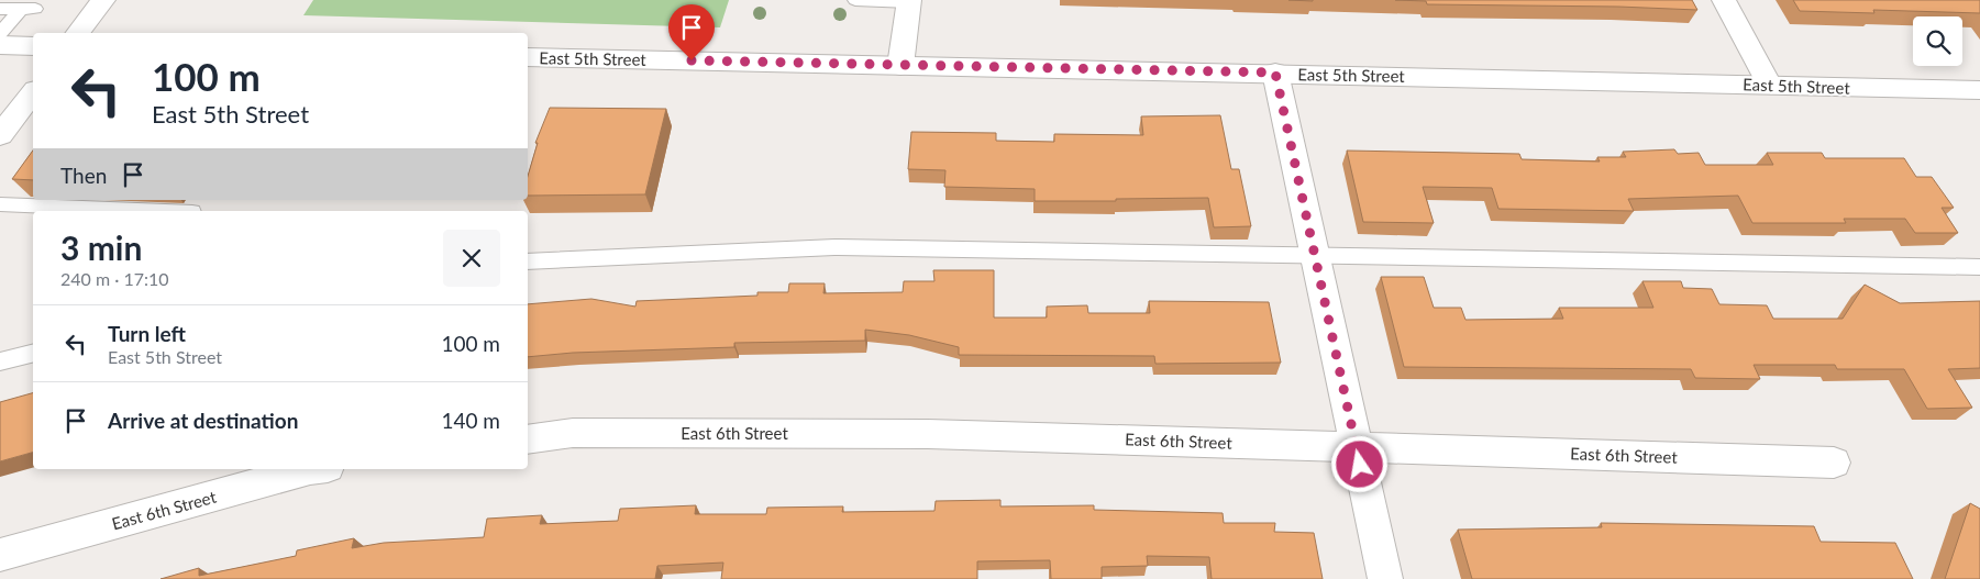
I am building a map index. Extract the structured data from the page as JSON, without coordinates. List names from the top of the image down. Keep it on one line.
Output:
{"streets":{"street":["East 5th Street","East 6th Street"]},"page":{"turn":["100 m","East 5th Street"],"then":"Then","heading":["3 min","240 m · 17:10"],"list":[{"name":"Turn left","note":"East 5th Street","value":"100 m"},{"name":"Arrive at destination","value":"140 m"}]}}
